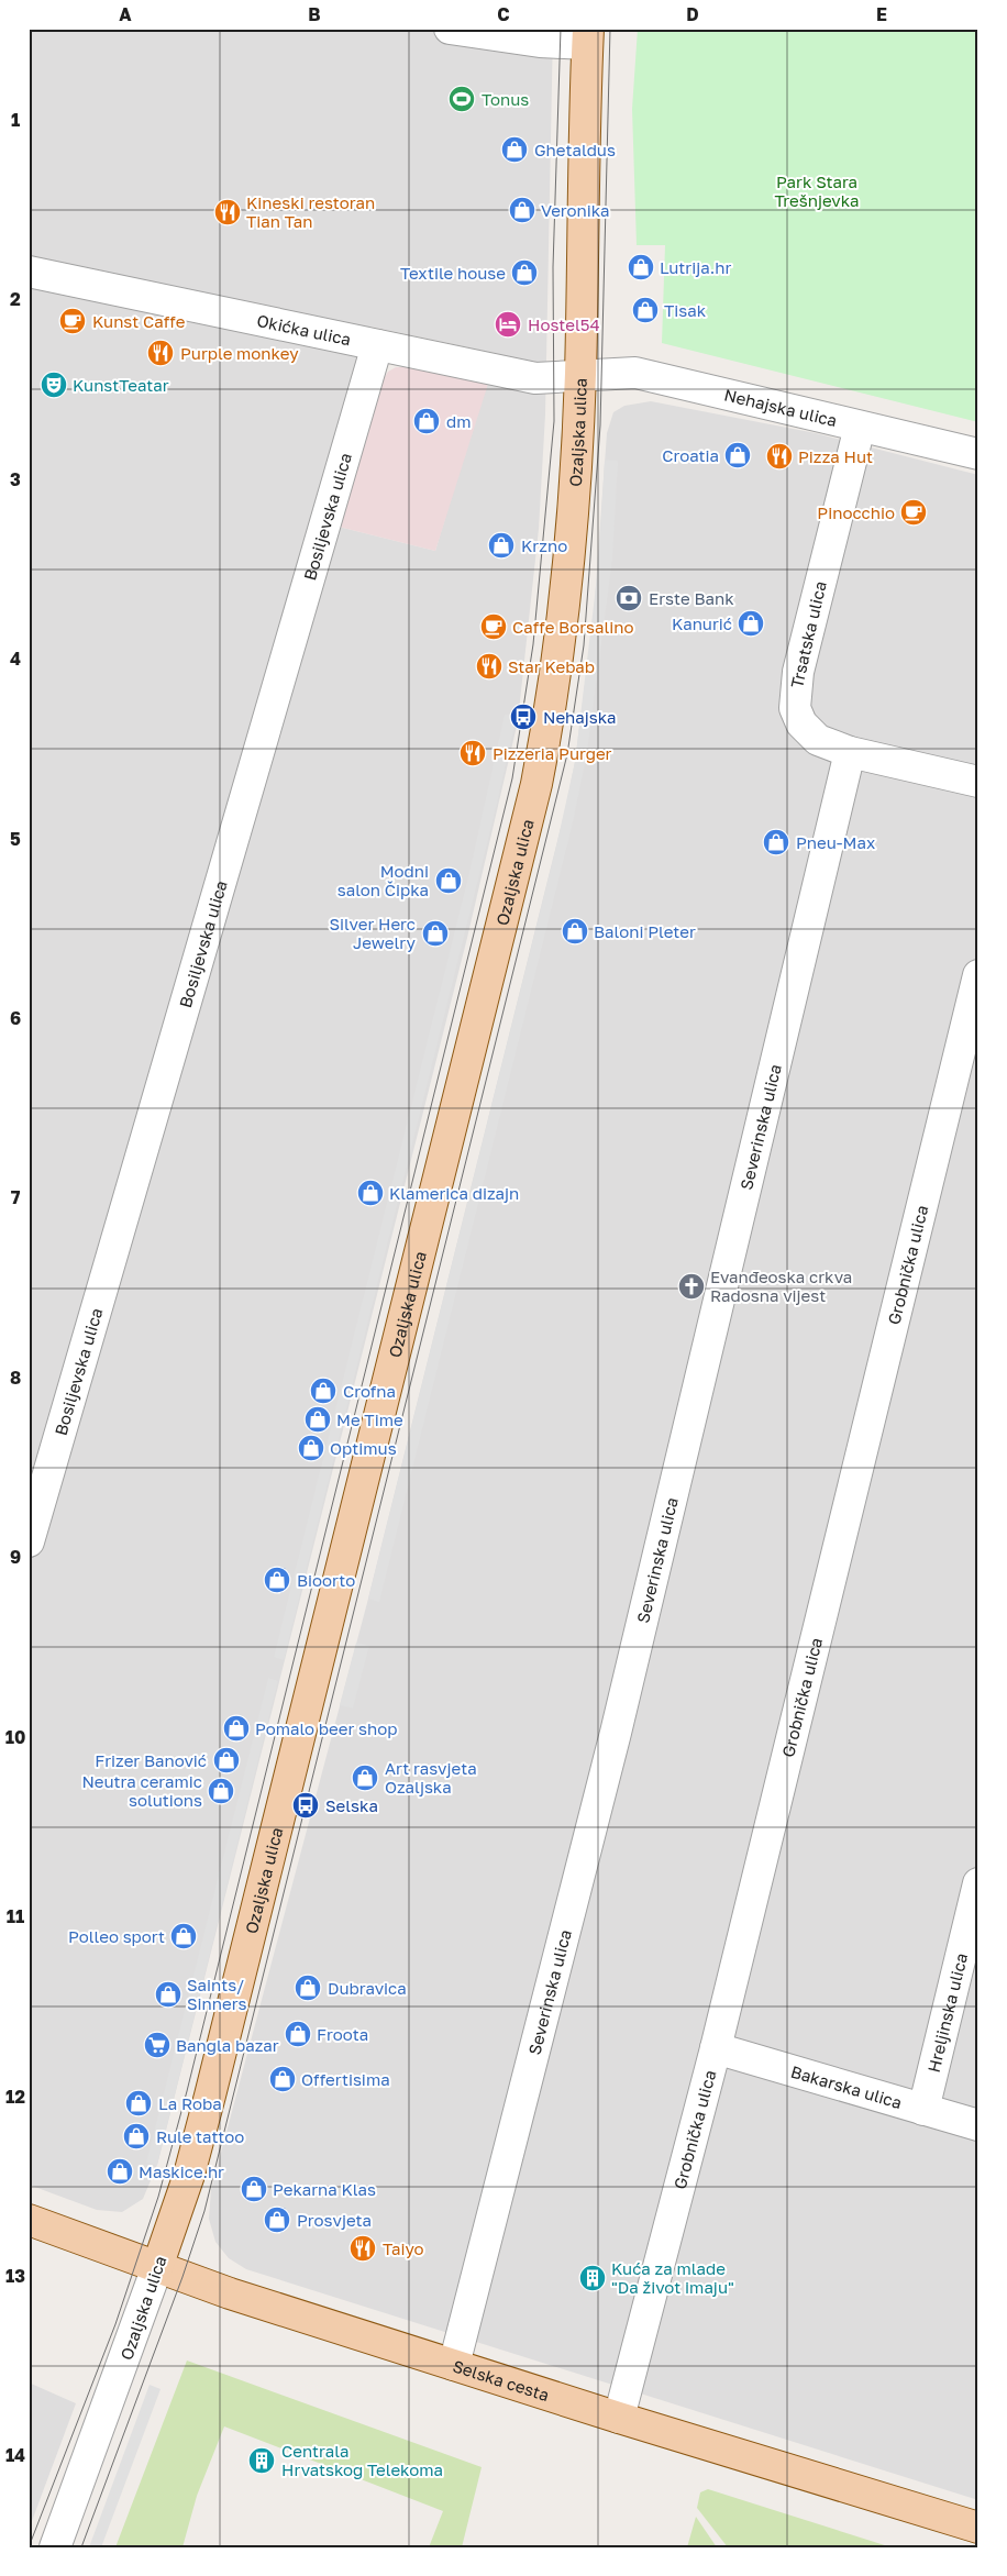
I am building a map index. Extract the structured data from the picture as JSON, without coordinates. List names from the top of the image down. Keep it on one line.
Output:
{"streets":{"main road":["Ozaljska ulica","Selska cesta"],"street":["Okićka ulica","Nehajska ulica","Bosiljevska ulica","Trsatska ulica","Severinska ulica","Grobnička ulica","Hreljinska ulica","Bakarska ulica"]},"crossings":[["Okićka ulica","Nehajska ulica"],["Okićka ulica","Ozaljska ulica"],["Okićka ulica","Bosiljevska ulica"],["Nehajska ulica","Ozaljska ulica"],["Nehajska ulica","Trsatska ulica"],["Ozaljska ulica","Selska cesta"],["Trsatska ulica","Severinska ulica"],["Severinska ulica","Selska cesta"],["Grobnička ulica","Bakarska ulica"],["Grobnička ulica","Selska cesta"],["Hreljinska ulica","Bakarska ulica"]],"parks":["Park Stara Trešnjevka"],"places":{"sports":["Tonus"],"shop":["Ghetaldus","Veronika","Lutrija.hr","Textile house","Tisak","dm","Croatia","Krzno","Kanurić","Pneu-Max","Modni salon Čipka","Baloni Pleter","Silver Herc Jewelry","Klamerica dizajn","Crofna","Me Time","Optimus","Bioorto","Pomalo beer shop","Frizer Banović","Art rasvjeta Ozaljska","Neutra ceramic solutions","Polleo sport","Dubravica","Saints/ Sinners","Froota","Offertisima","La Roba","Rule tattoo","Maskice.hr","Pekarna Klas","Prosvjeta"],"restaurant":["Kineski restoran Tian Tan","Purple monkey","Pizza Hut","Star Kebab","Pizzeria Purger","Taiyo"],"cafe":["Kunst Caffe","Pinocchio","Caffe Borsalino"],"hotel":["Hostel54"],"theatre":["KunstTeatar"],"bank":["Erste Bank"],"bus stop":["Nehajska","Selska"],"church":["Evanđeoska crkva Radosna vijest"],"supermarket":["Bangla bazar"],"building":["Kuća za mlade \"Da život imaju\"","Centrala Hrvatskog Telekoma"]},"grid":{"columns":["A","B","C","D","E"],"rows":["1","2","3","4","5","6","7","8","9","10","11","12","13","14"]}}
